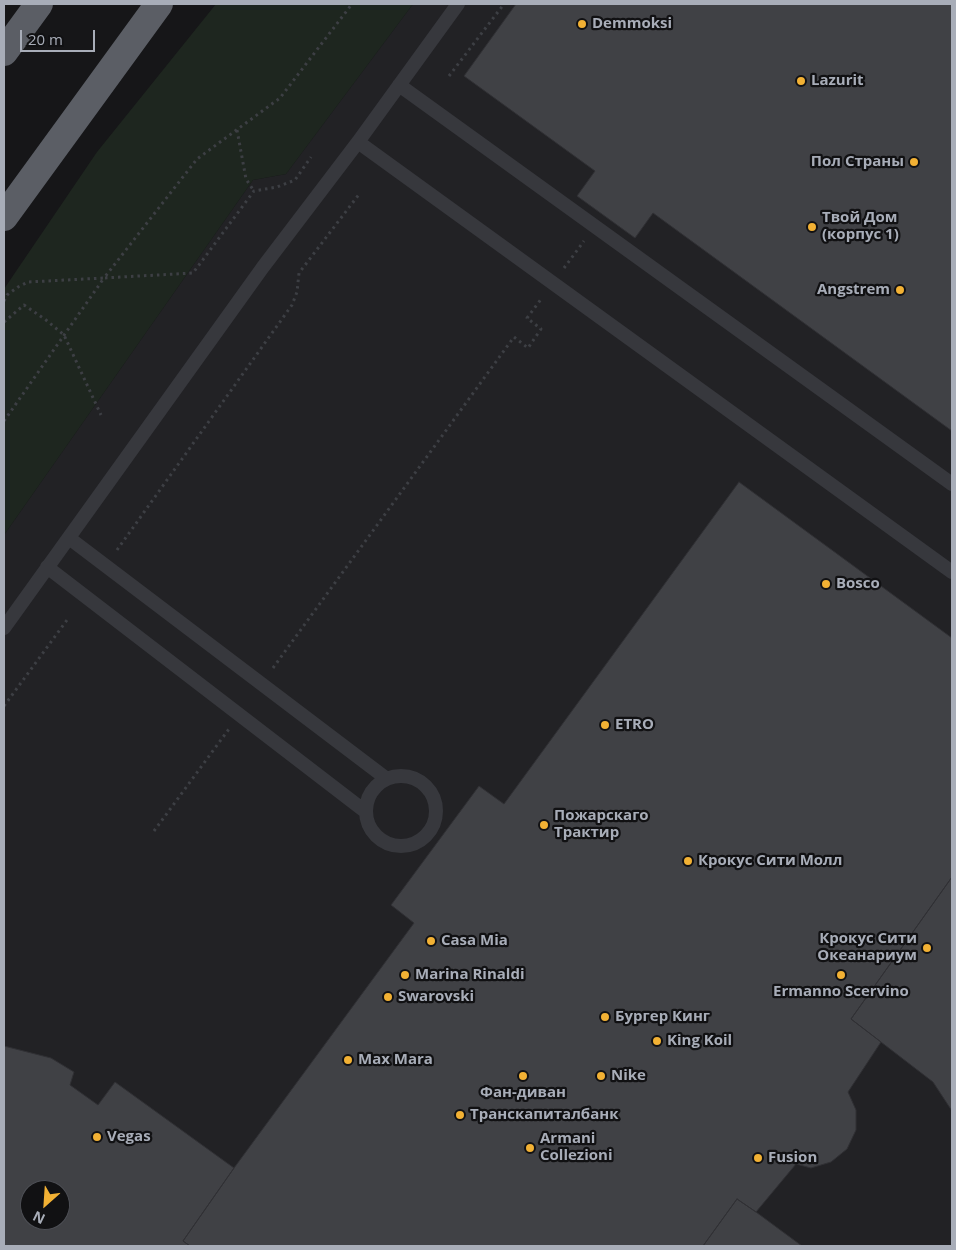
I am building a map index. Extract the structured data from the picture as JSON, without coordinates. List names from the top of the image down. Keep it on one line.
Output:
{"places":["Demmoksi","Lazurit","Пол Страны","Твой Дом (корпус 1)","Angstrem","Bosco","ETRO","Пожарскаго Трактир","Крокус Сити Молл","Casa Mia","Крокус Сити Океанариум","Marina Rinaldi","Ermanno Scervino","Swarovski","Бургер Кинг","King Koil","Max Mara","Фан-диван","Nike","Транскапиталбанк","Vegas","Armani Collezioni","Fusion"],"scale_bar":"20 m","north":"bottom left"}
